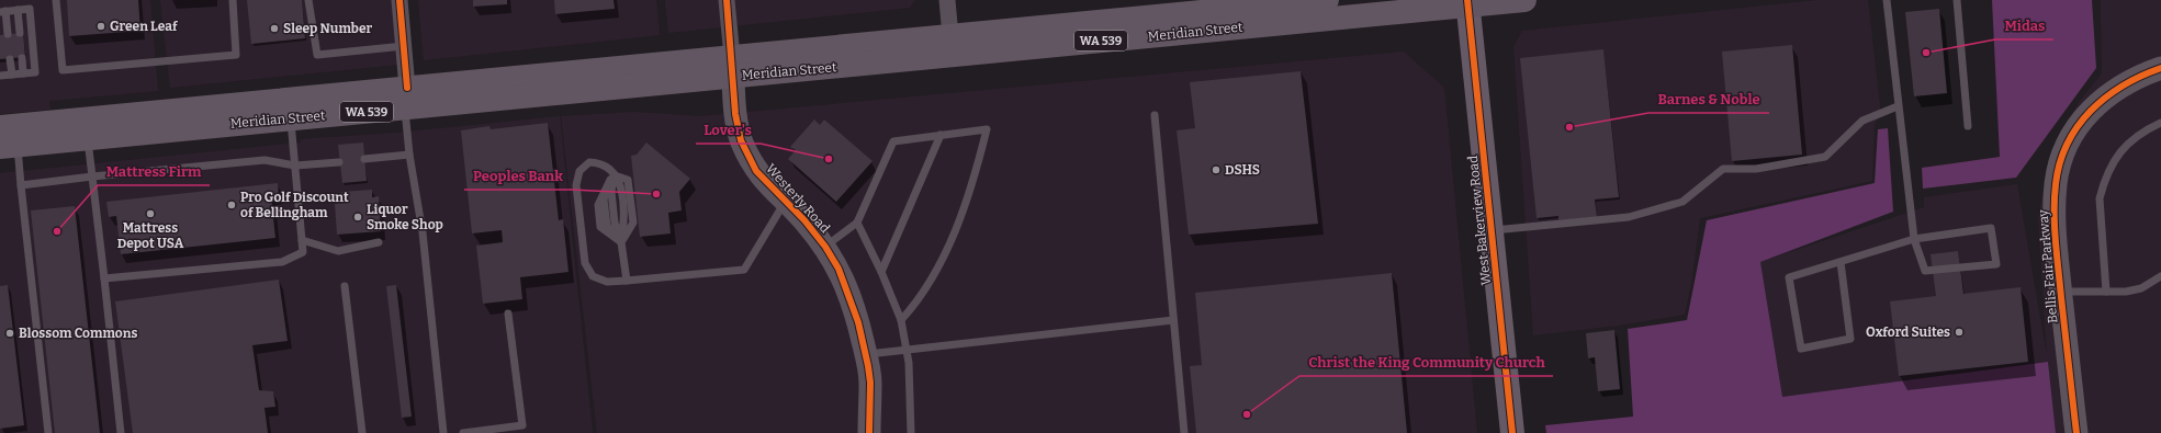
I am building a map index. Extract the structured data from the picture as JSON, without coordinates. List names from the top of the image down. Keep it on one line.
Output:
{"streets":{"highway":["Meridian Street","WA 539"],"main road":["West Bakerview Road"],"street":["Westerly Road","Bellis Fair Parkway"]},"crossings":[["Meridian Street","Westerly Road"],["Meridian Street","West Bakerview Road"]],"places":["Green Leaf","Sleep Number","Midas","Barnes & Noble","Lover's","DSHS","Peoples Bank","Pro Golf Discount of Bellingham","Mattress Depot USA","Liquor Smoke Shop","Mattress Firm","Oxford Suites","Blossom Commons","Christ the King Community Church"]}
